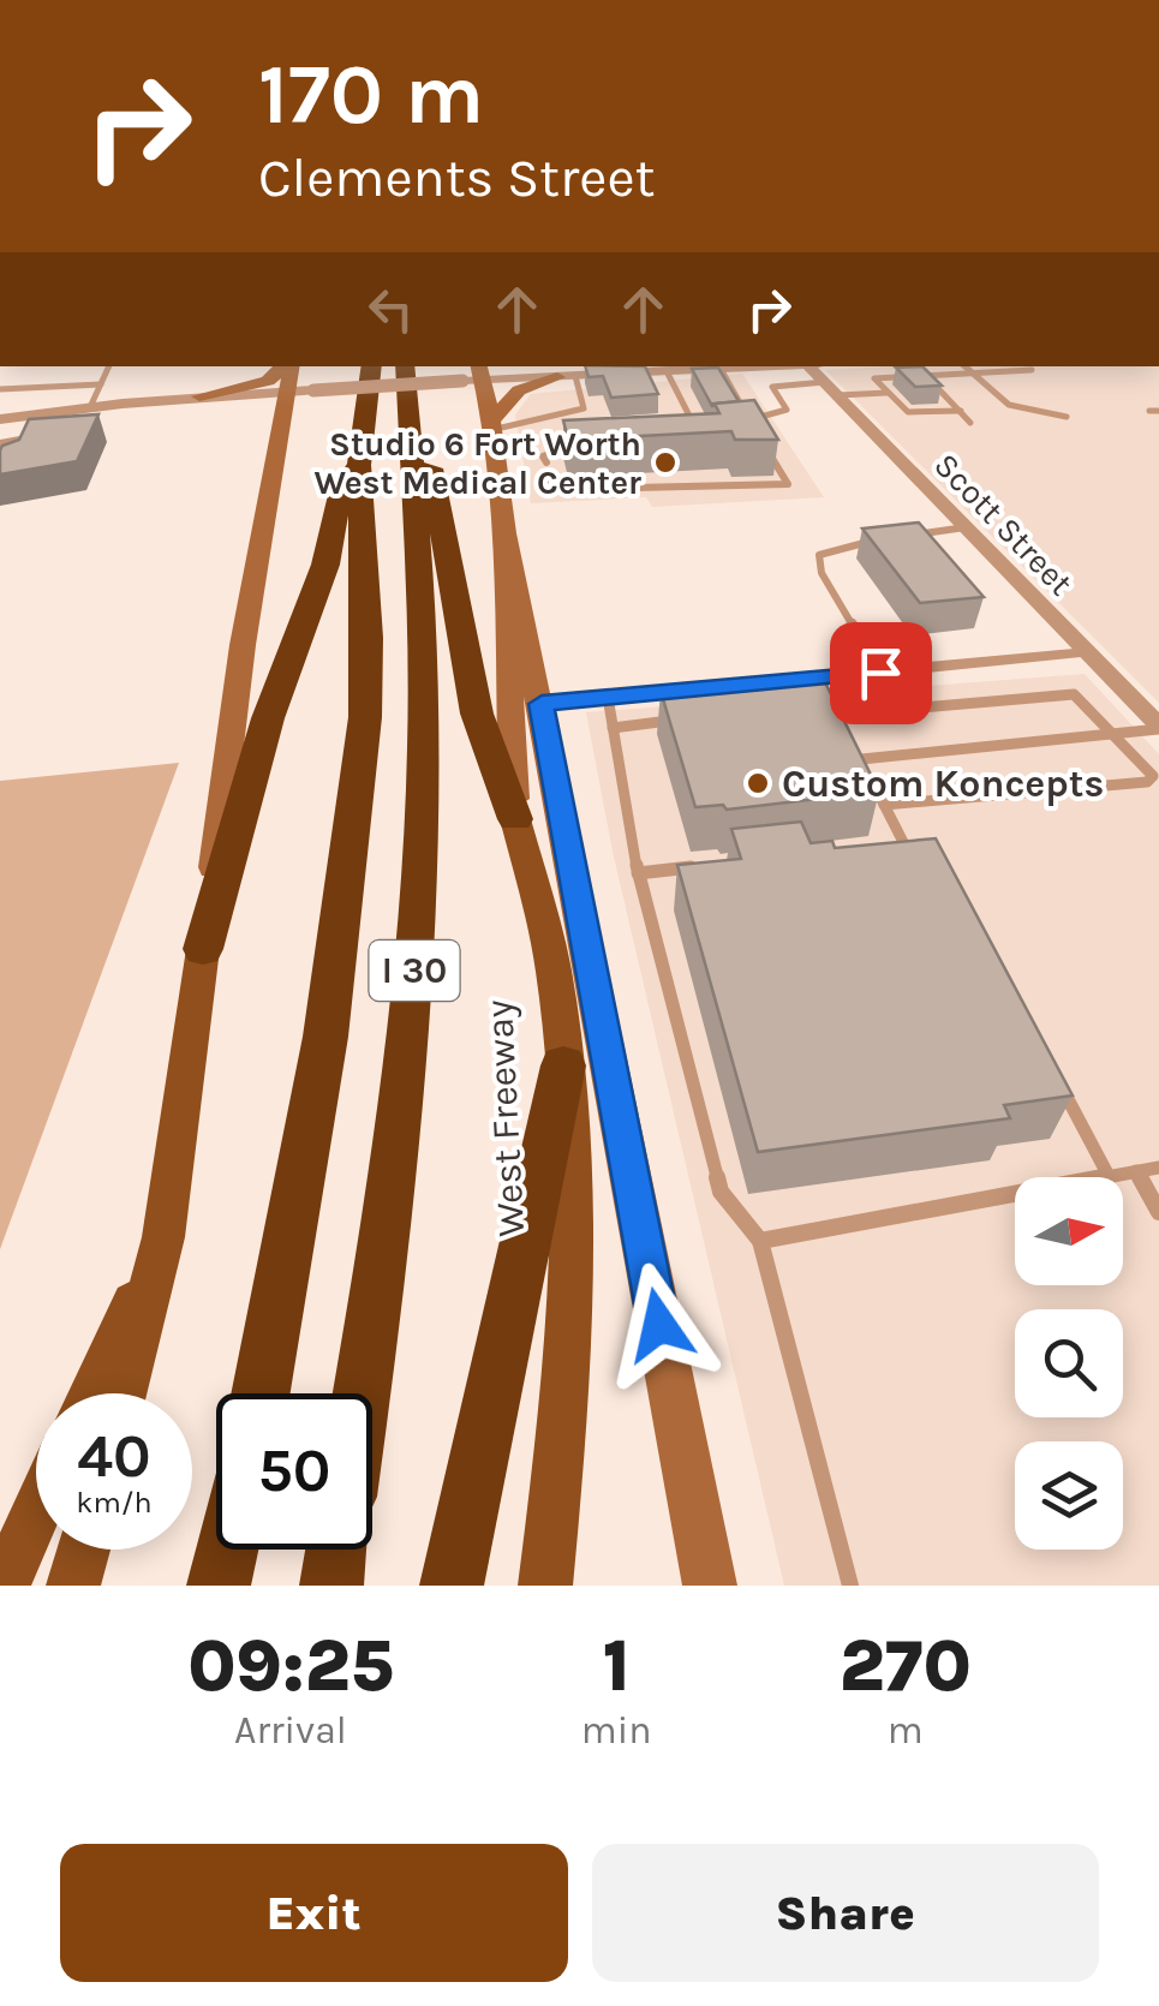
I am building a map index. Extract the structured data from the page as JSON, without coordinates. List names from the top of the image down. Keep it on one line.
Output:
{"streets":{"highway":["I 30"],"main road":["West Freeway"],"street":["Scott Street"]},"places":["Studio 6 Fort Worth West Medical Center","Custom Koncepts"],"north":"right","page":{"turn":["170 m","Clements Street"],"speed":"40 km/h","limit":"50","eta":["09:25","Arrival","1","min","270","m"],"buttons":["Exit","Share"]}}
